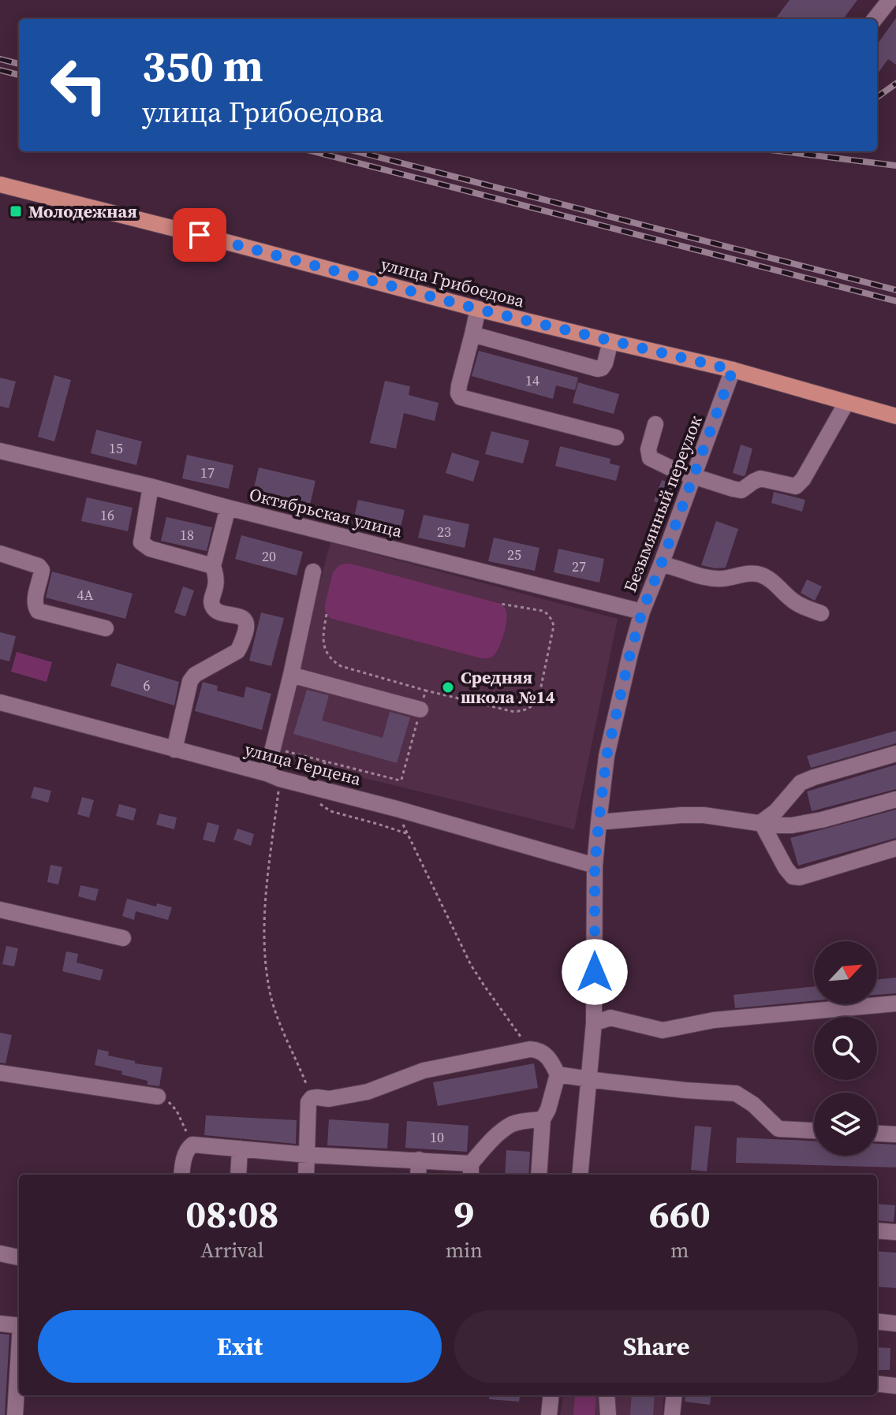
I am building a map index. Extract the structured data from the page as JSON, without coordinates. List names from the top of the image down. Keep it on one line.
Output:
{"streets":{"main road":["улица Грибоедова"],"street":["Безымянный переулок","Октябрьская улица","улица Герцена"]},"crossings":[["улица Грибоедова","Безымянный переулок"],["Безымянный переулок","Октябрьская улица"],["Безымянный переулок","улица Герцена"]],"places":{"transit":["Молодежная"],"other":["Средняя школа №14"]},"house_numbers":["14","15","17","16","23","18","25","20","27","4А","6","10"],"north":"top right","page":{"turn":["350 m","улица Грибоедова"],"eta":["08:08","Arrival","9","min","660","m"],"buttons":["Exit","Share"]}}
